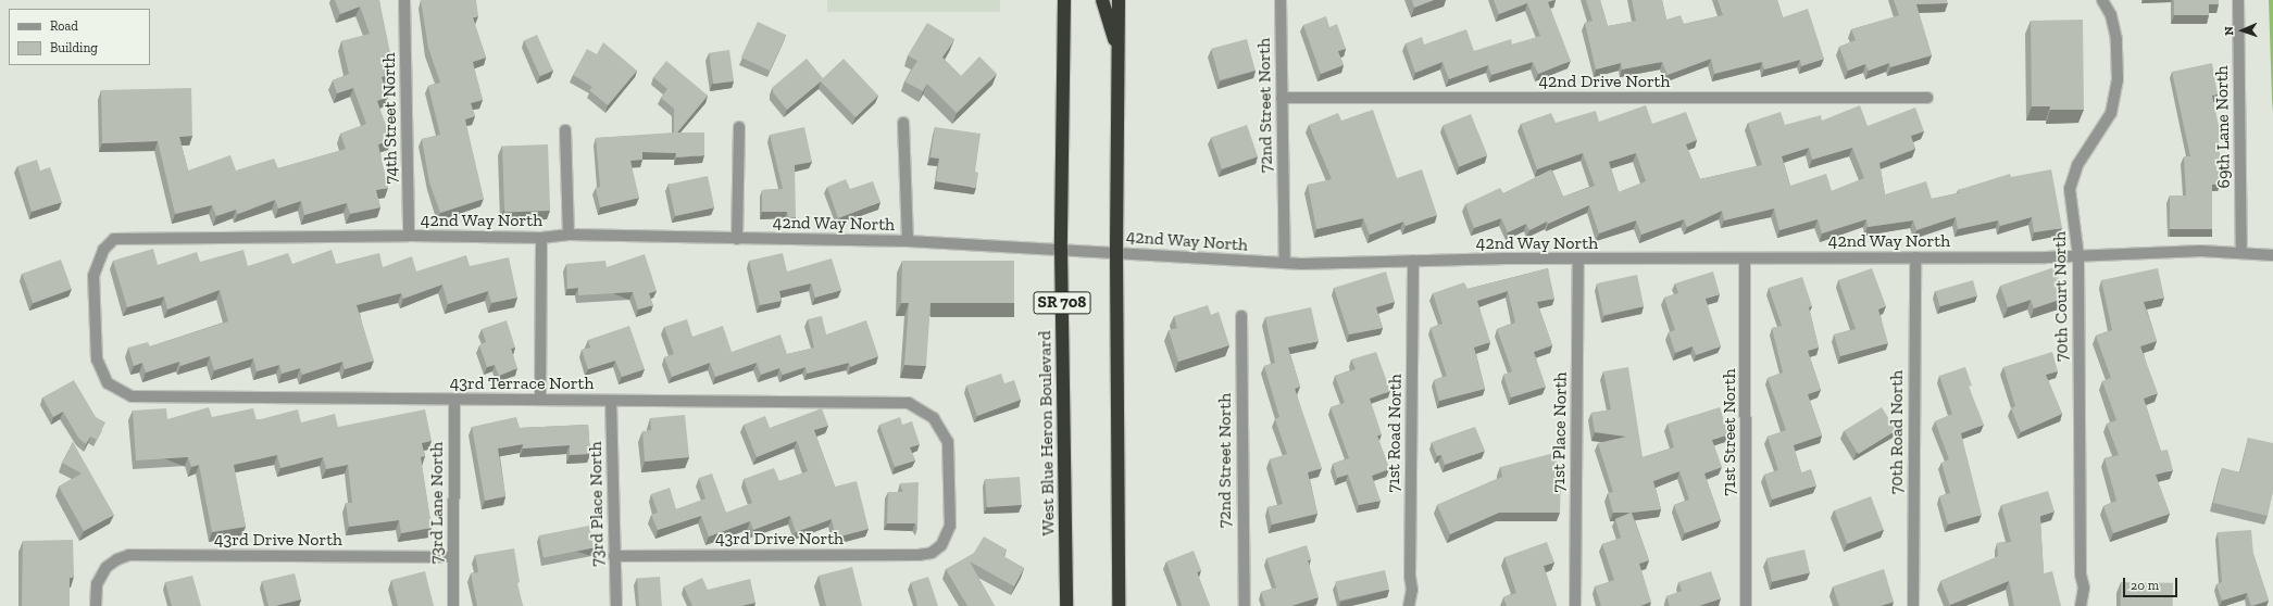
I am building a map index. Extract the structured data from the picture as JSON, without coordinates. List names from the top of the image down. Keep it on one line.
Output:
{"streets":{"highway":["SR 708","West Blue Heron Boulevard"],"street":["42nd Drive North","72nd Street North","74th Street North","69th Lane North","42nd Way North","70th Court North","43rd Terrace North","71st Place North","71st Street North","70th Road North","71st Road North","73rd Lane North","73rd Place North","43rd Drive North"]},"crossings":[["42nd Drive North","72nd Street North"],["72nd Street North","42nd Way North"],["74th Street North","42nd Way North"],["69th Lane North","42nd Way North"],["42nd Way North","70th Court North"],["42nd Way North","SR 708"],["42nd Way North","43rd Terrace North"],["42nd Way North","71st Place North"],["42nd Way North","71st Street North"],["42nd Way North","70th Road North"],["42nd Way North","West Blue Heron Boulevard"],["42nd Way North","71st Road North"],["43rd Terrace North","73rd Lane North"],["43rd Terrace North","73rd Place North"],["43rd Terrace North","43rd Drive North"],["73rd Lane North","43rd Drive North"],["73rd Place North","43rd Drive North"]],"legend":["Road","Building"],"scale_bar":"20 m","north":"left"}
